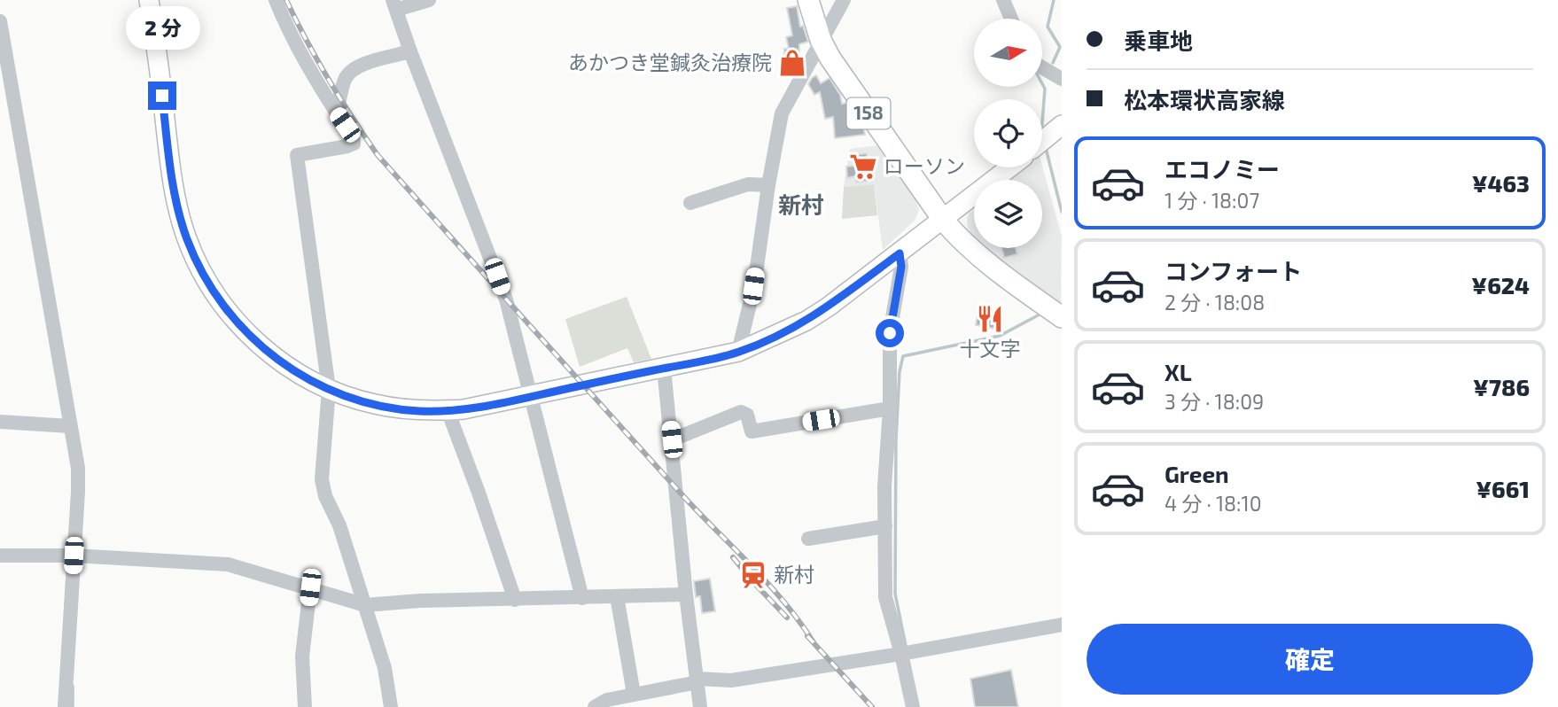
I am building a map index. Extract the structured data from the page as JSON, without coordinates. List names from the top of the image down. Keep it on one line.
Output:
{"streets":{"highway":["158"]},"districts":["新村"],"places":{"shop":["あかつき堂鍼灸治療院"],"supermarket":["ローソン"],"restaurant":["十文字"],"station":["新村"]},"north":"right","page":{"banner":["乗車地","松本環状高家線"],"bubble":"2 分","list":[{"name":"エコノミー","note":"1 分 · 18:07","value":"¥463"},{"name":"コンフォート","note":"2 分 · 18:08","value":"¥624"},{"name":"XL","note":"3 分 · 18:09","value":"¥786"},{"name":"Green","note":"4 分 · 18:10","value":"¥661"}],"buttons":"確定"}}
